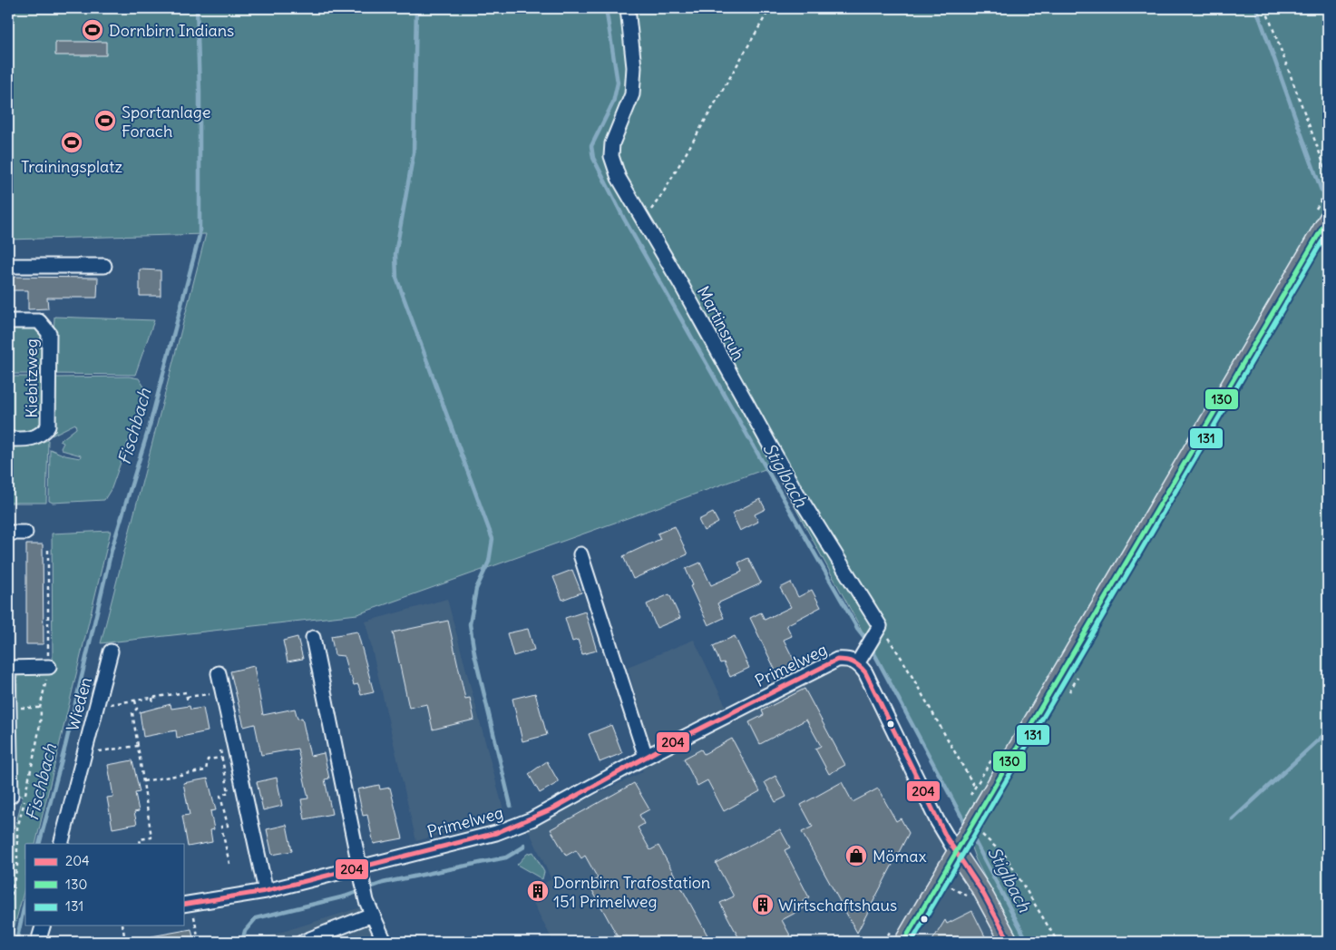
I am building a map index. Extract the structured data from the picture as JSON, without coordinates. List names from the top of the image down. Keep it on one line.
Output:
{"streets":{"street":["Martinsruh","Kiebitzweg","Primelweg","Wieden"]},"water":["Fischbach","Stiglbach"],"places":{"sports":["Dornbirn Indians","Sportanlage Forach","Trainingsplatz"],"shop":["Mömax"],"building":["Dornbirn Trafostation 151 Primelweg","Wirtschaftshaus"]},"lines":["transit line 130","transit line 131","transit line 204"],"legend":["204","130","131"]}
